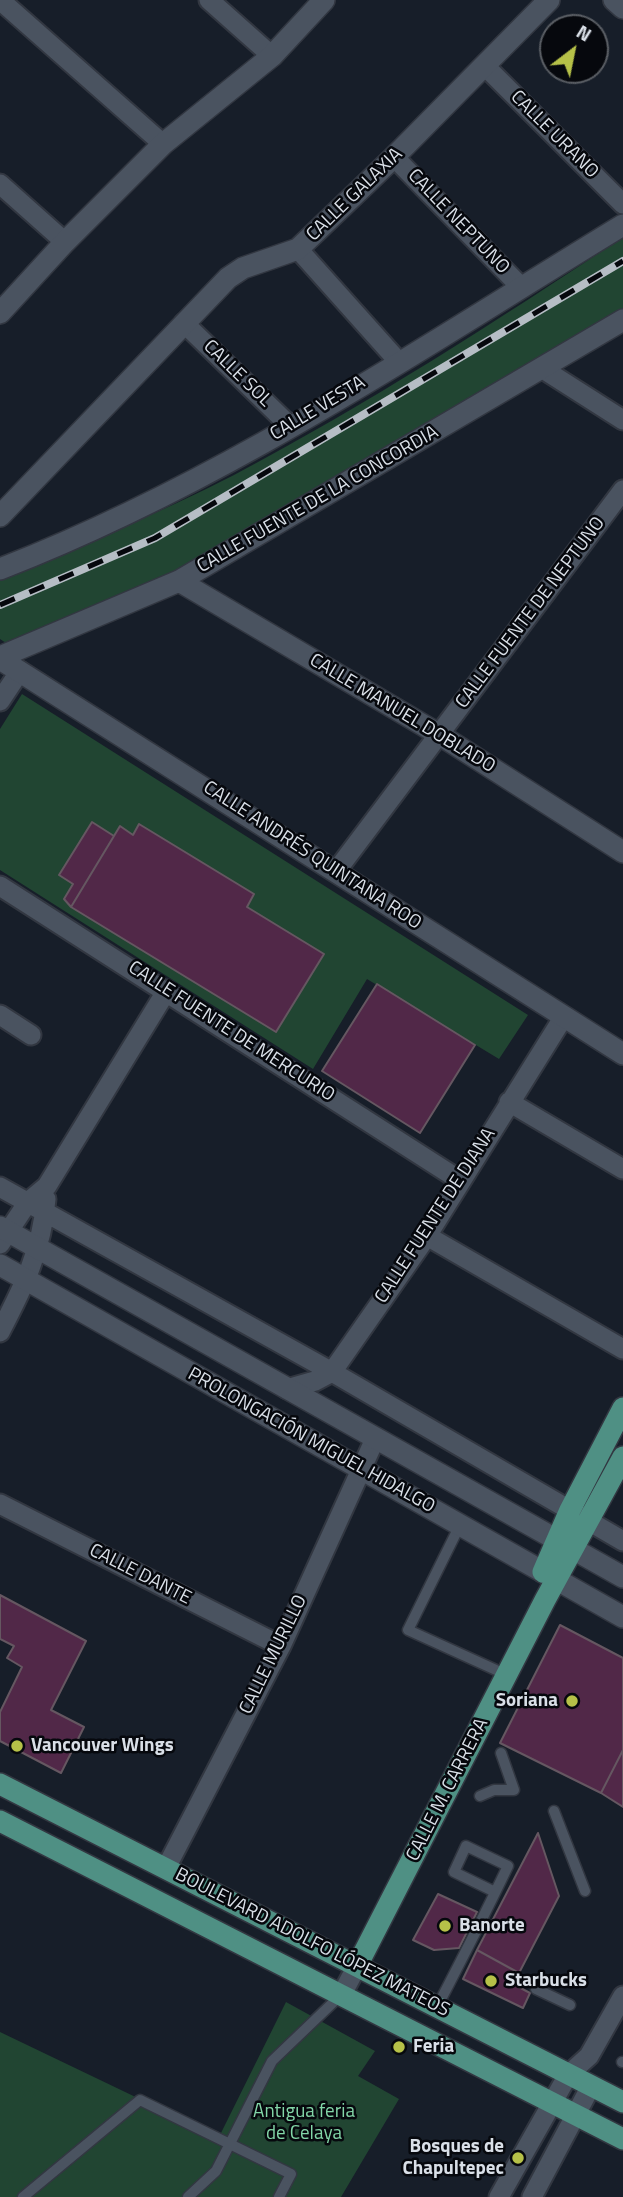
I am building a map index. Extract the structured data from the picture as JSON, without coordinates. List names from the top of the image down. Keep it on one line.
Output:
{"streets":{"main road":["CALLE GALAXIA","CALLE VESTA","CALLE FUENTE DE LA CONCORDIA","CALLE MANUEL DOBLADO","CALLE ANDRÉS QUINTANA ROO","PROLONGACIÓN MIGUEL HIDALGO","CALLE M. CARRERA","BOULEVARD ADOLFO LÓPEZ MATEOS"],"street":["CALLE URANO","CALLE NEPTUNO","CALLE SOL","CALLE FUENTE DE NEPTUNO","CALLE FUENTE DE MERCURIO","CALLE FUENTE DE DIANA","CALLE DANTE","CALLE MURILLO"]},"crossings":[["CALLE URANO","CALLE GALAXIA"],["CALLE GALAXIA","CALLE NEPTUNO"],["CALLE GALAXIA","CALLE SOL"],["CALLE NEPTUNO","CALLE VESTA"],["CALLE SOL","CALLE VESTA"],["CALLE FUENTE DE LA CONCORDIA","CALLE MANUEL DOBLADO"],["CALLE FUENTE DE LA CONCORDIA","CALLE ANDRÉS QUINTANA ROO"],["CALLE FUENTE DE NEPTUNO","CALLE MANUEL DOBLADO"],["CALLE FUENTE DE NEPTUNO","CALLE ANDRÉS QUINTANA ROO"],["CALLE ANDRÉS QUINTANA ROO","CALLE FUENTE DE DIANA"],["CALLE FUENTE DE MERCURIO","CALLE FUENTE DE DIANA"],["PROLONGACIÓN MIGUEL HIDALGO","CALLE MURILLO"],["PROLONGACIÓN MIGUEL HIDALGO","CALLE M. CARRERA"],["CALLE DANTE","CALLE MURILLO"],["CALLE MURILLO","BOULEVARD ADOLFO LÓPEZ MATEOS"],["CALLE M. CARRERA","BOULEVARD ADOLFO LÓPEZ MATEOS"]],"parks":["Antigua feria de Celaya"],"places":["Soriana","Vancouver Wings","Banorte","Starbucks","Feria","Bosques de Chapultepec"],"north":"top right"}
